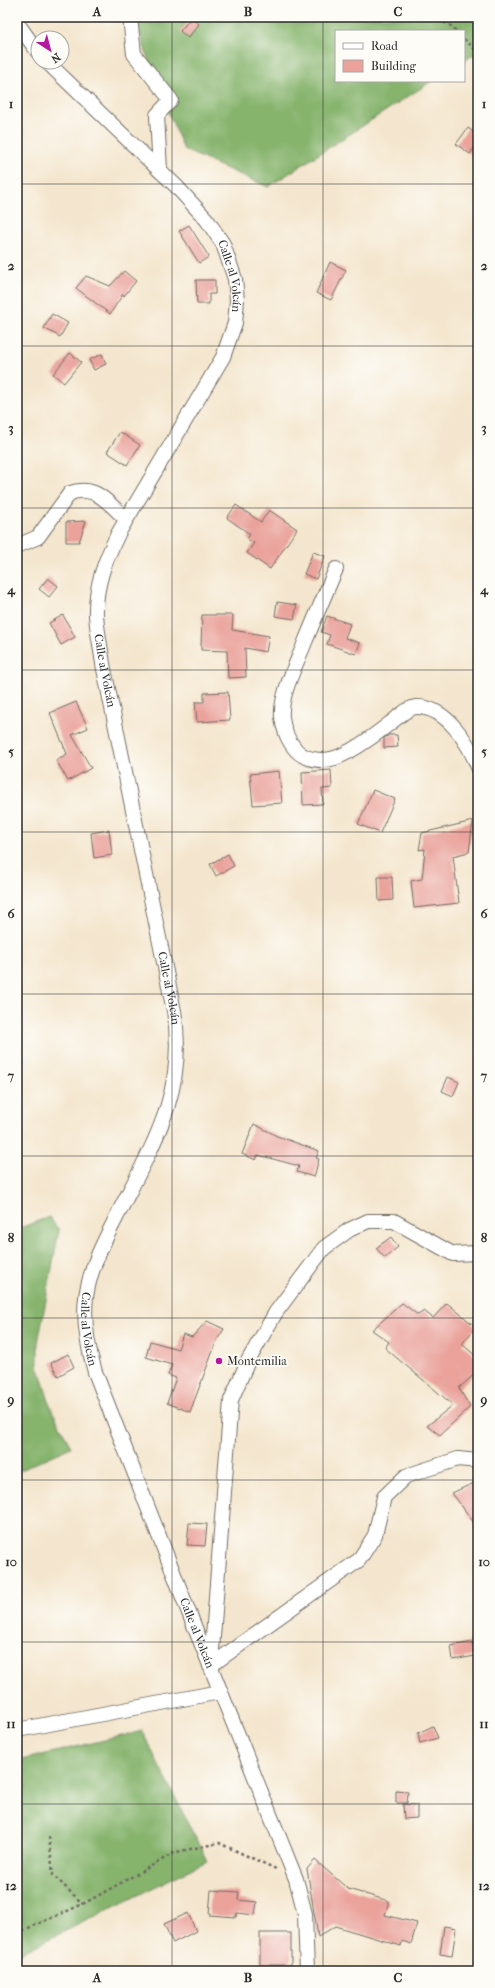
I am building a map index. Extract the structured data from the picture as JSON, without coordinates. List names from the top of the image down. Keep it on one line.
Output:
{"streets":{"street":["Calle al Volcán"]},"places":["Montemilia"],"legend":["Road","Building"],"north":"bottom right","grid":{"columns":["A","B","C"],"rows":["1","2","3","4","5","6","7","8","9","10","11","12"]}}
